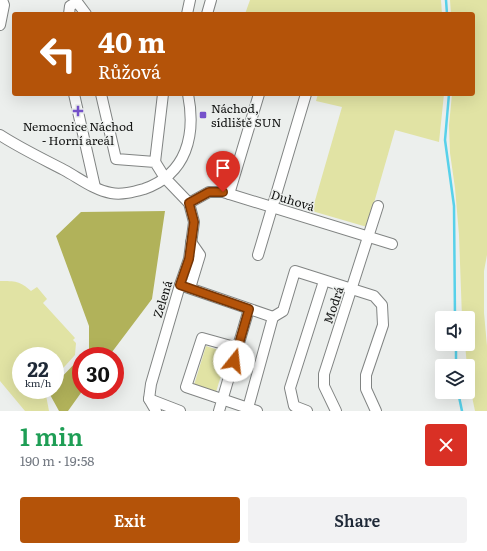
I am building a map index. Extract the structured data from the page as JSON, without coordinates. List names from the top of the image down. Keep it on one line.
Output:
{"streets":{"street":["Duhová","Zelená","Modrá"]},"crossings":[["Duhová","Zelená"],["Duhová","Modrá"]],"places":{"health":["Nemocnice Náchod - Horní areál"],"transit":["Náchod, sídliště SUN"]},"page":{"turn":["40 m","Růžová"],"speed":"22 km/h","limit":"30","heading":["1 min","190 m · 19:58"],"buttons":["Exit","Share"]}}
